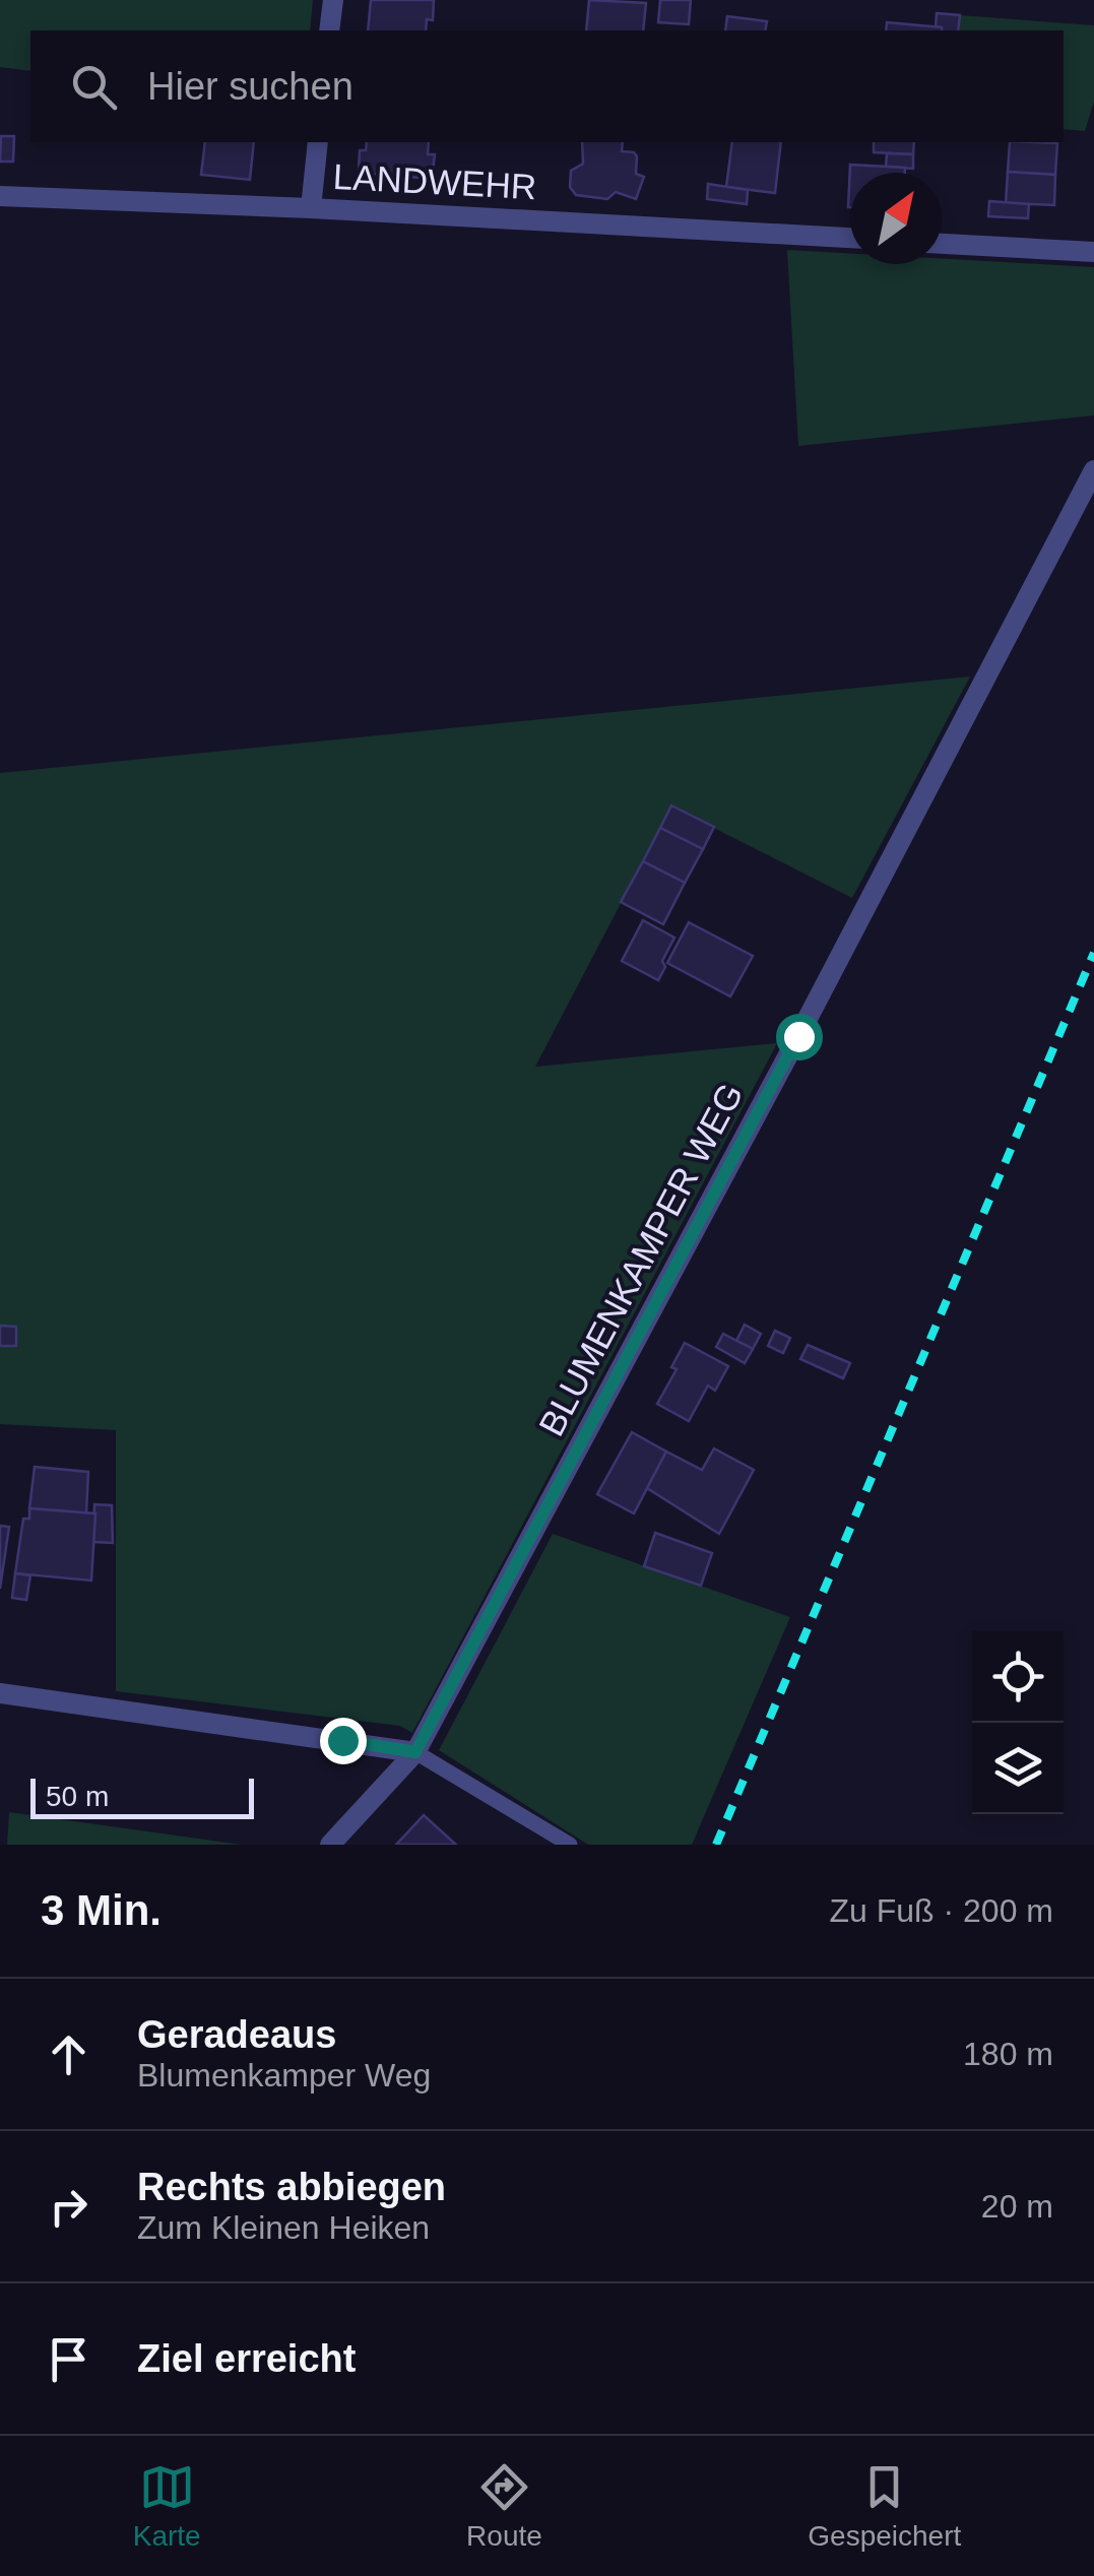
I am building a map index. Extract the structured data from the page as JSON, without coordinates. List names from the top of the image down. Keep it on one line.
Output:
{"streets":{"street":["LANDWEHR","BLUMENKAMPER WEG"]},"scale_bar":"50 m","north":"top right","page":{"search":"Hier suchen","scale":"50 m","heading":["3 Min.","Zu Fuß · 200 m"],"list":[["Geradeaus","Blumenkamper Weg","180 m"],["Rechts abbiegen","Zum Kleinen Heiken","20 m"],"Ziel erreicht"],"nav":["Karte","Route","Gespeichert"]}}
